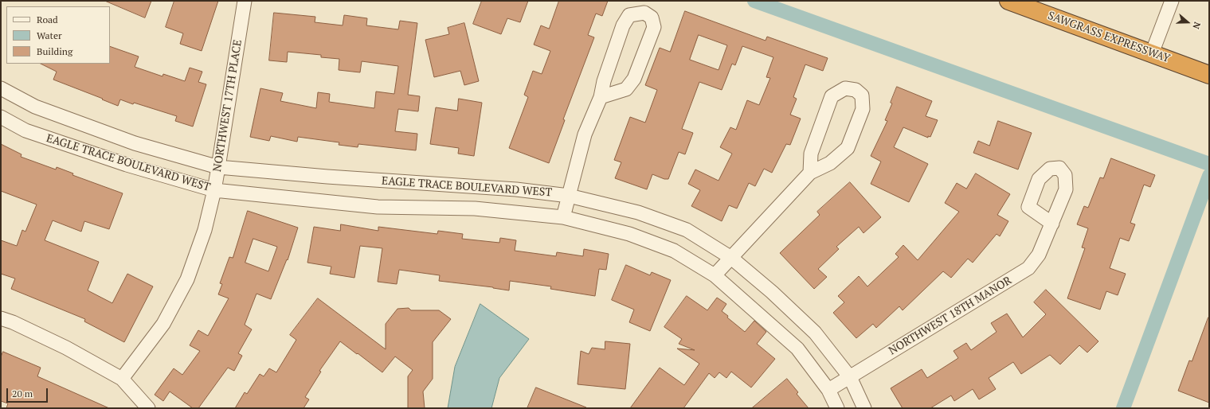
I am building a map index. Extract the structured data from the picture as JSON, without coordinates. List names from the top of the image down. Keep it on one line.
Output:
{"streets":{"highway":["SAWGRASS EXPRESSWAY"],"street":["NORTHWEST 17TH PLACE","EAGLE TRACE BOULEVARD WEST","NORTHWEST 18TH MANOR"]},"crossings":[["NORTHWEST 17TH PLACE","EAGLE TRACE BOULEVARD WEST"],["EAGLE TRACE BOULEVARD WEST","NORTHWEST 18TH MANOR"]],"legend":["Road","Water","Building"],"scale_bar":"20 m","north":"right"}
